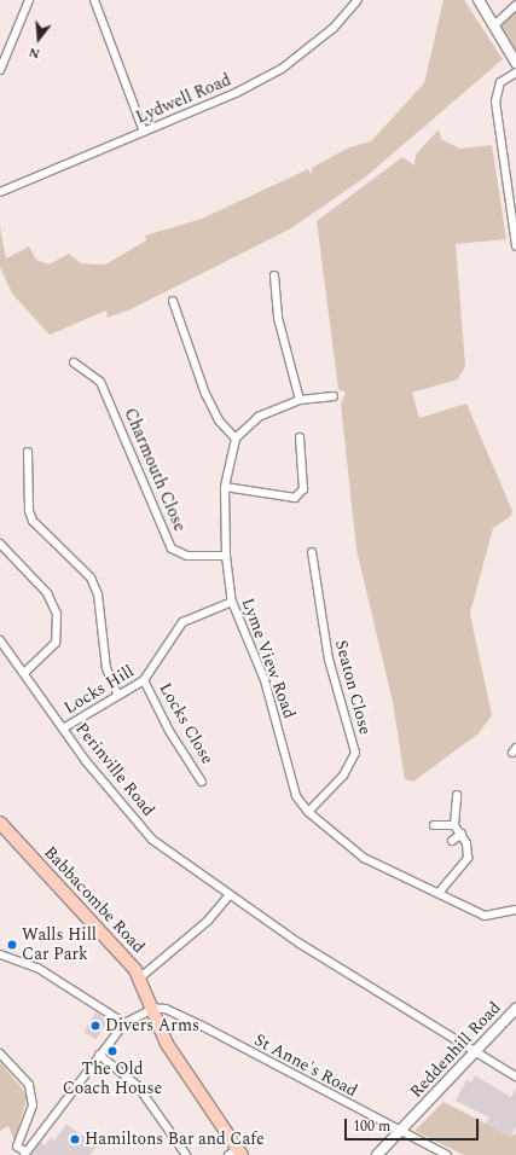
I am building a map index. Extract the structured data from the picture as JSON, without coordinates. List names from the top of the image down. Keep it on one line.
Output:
{"streets":{"main road":["Babbacombe Road"],"street":["Lydwell Road","Charmouth Close","Lyme View Road","Seaton Close","Locks Hill","Locks Close","Perinville Road","Reddenhill Road","St Anne's Road"]},"crossings":[["Charmouth Close","Lyme View Road"],["Lyme View Road","Seaton Close"],["Lyme View Road","Locks Hill"],["Locks Hill","Locks Close"],["Locks Hill","Perinville Road"],["Perinville Road","Reddenhill Road"],["Babbacombe Road","St Anne's Road"],["Reddenhill Road","St Anne's Road"]],"places":["Walls Hill Car Park","Divers Arms","The Old Coach House","Hamiltons Bar and Cafe"],"scale_bar":"100 m","north":"bottom"}
